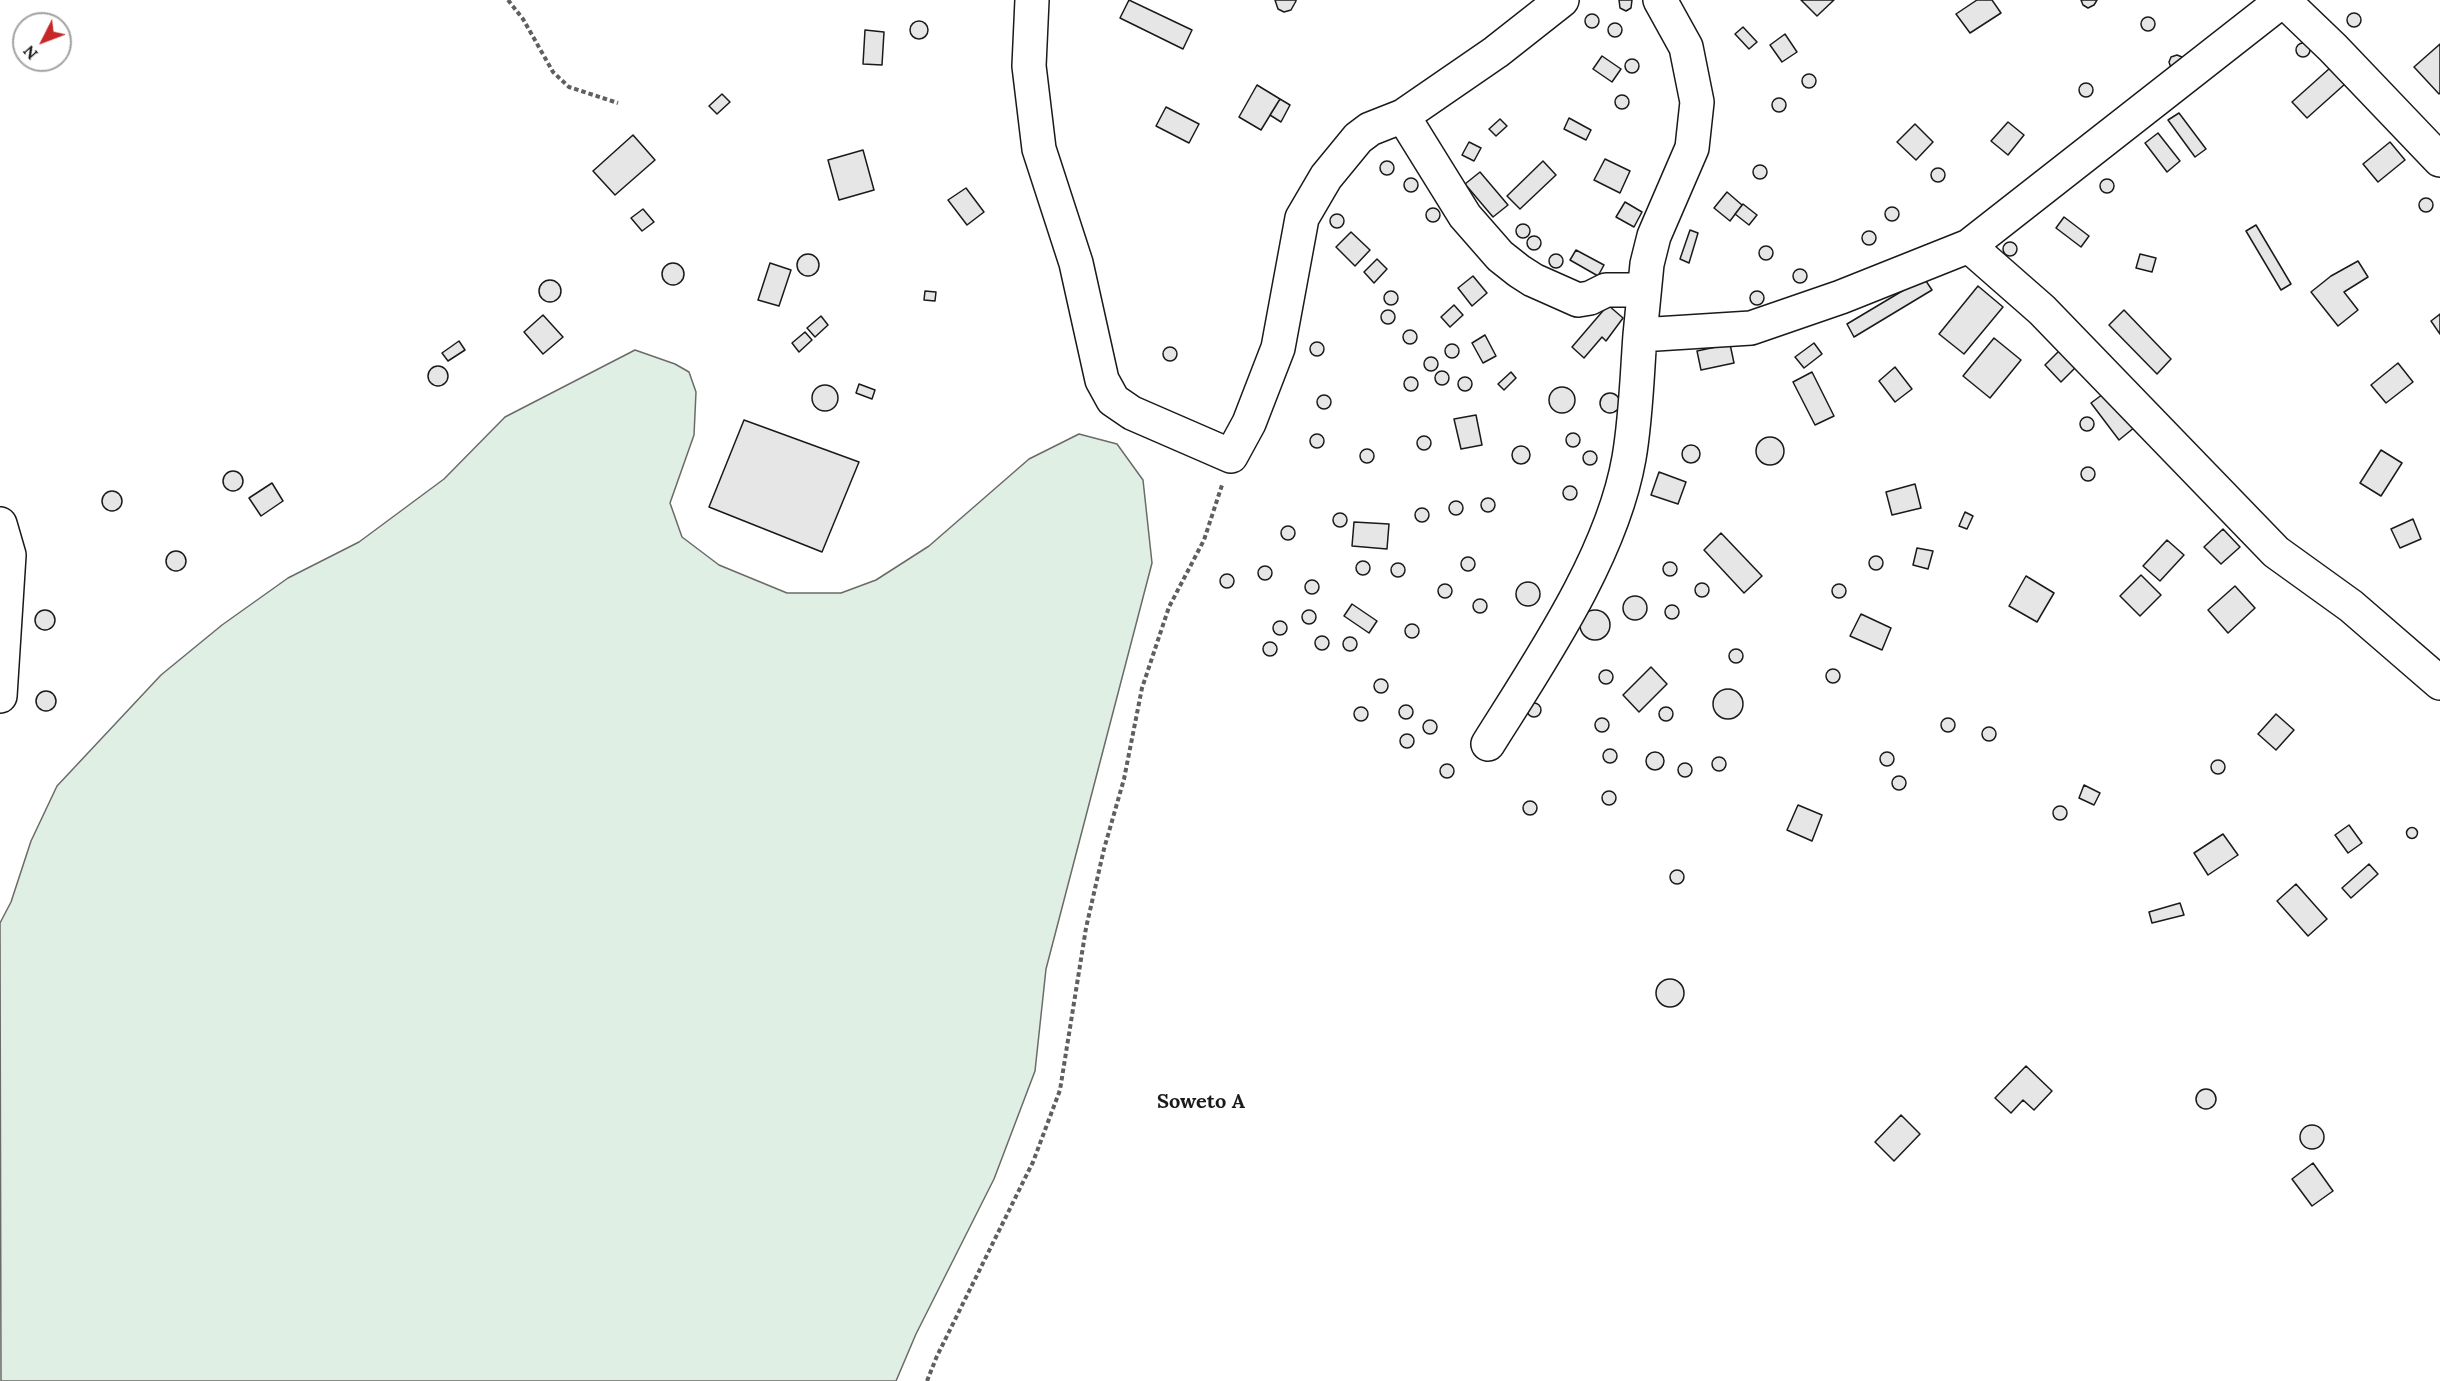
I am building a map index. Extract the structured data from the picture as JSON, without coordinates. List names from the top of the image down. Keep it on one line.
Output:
{"districts":["Soweto A"],"north":"bottom left"}
